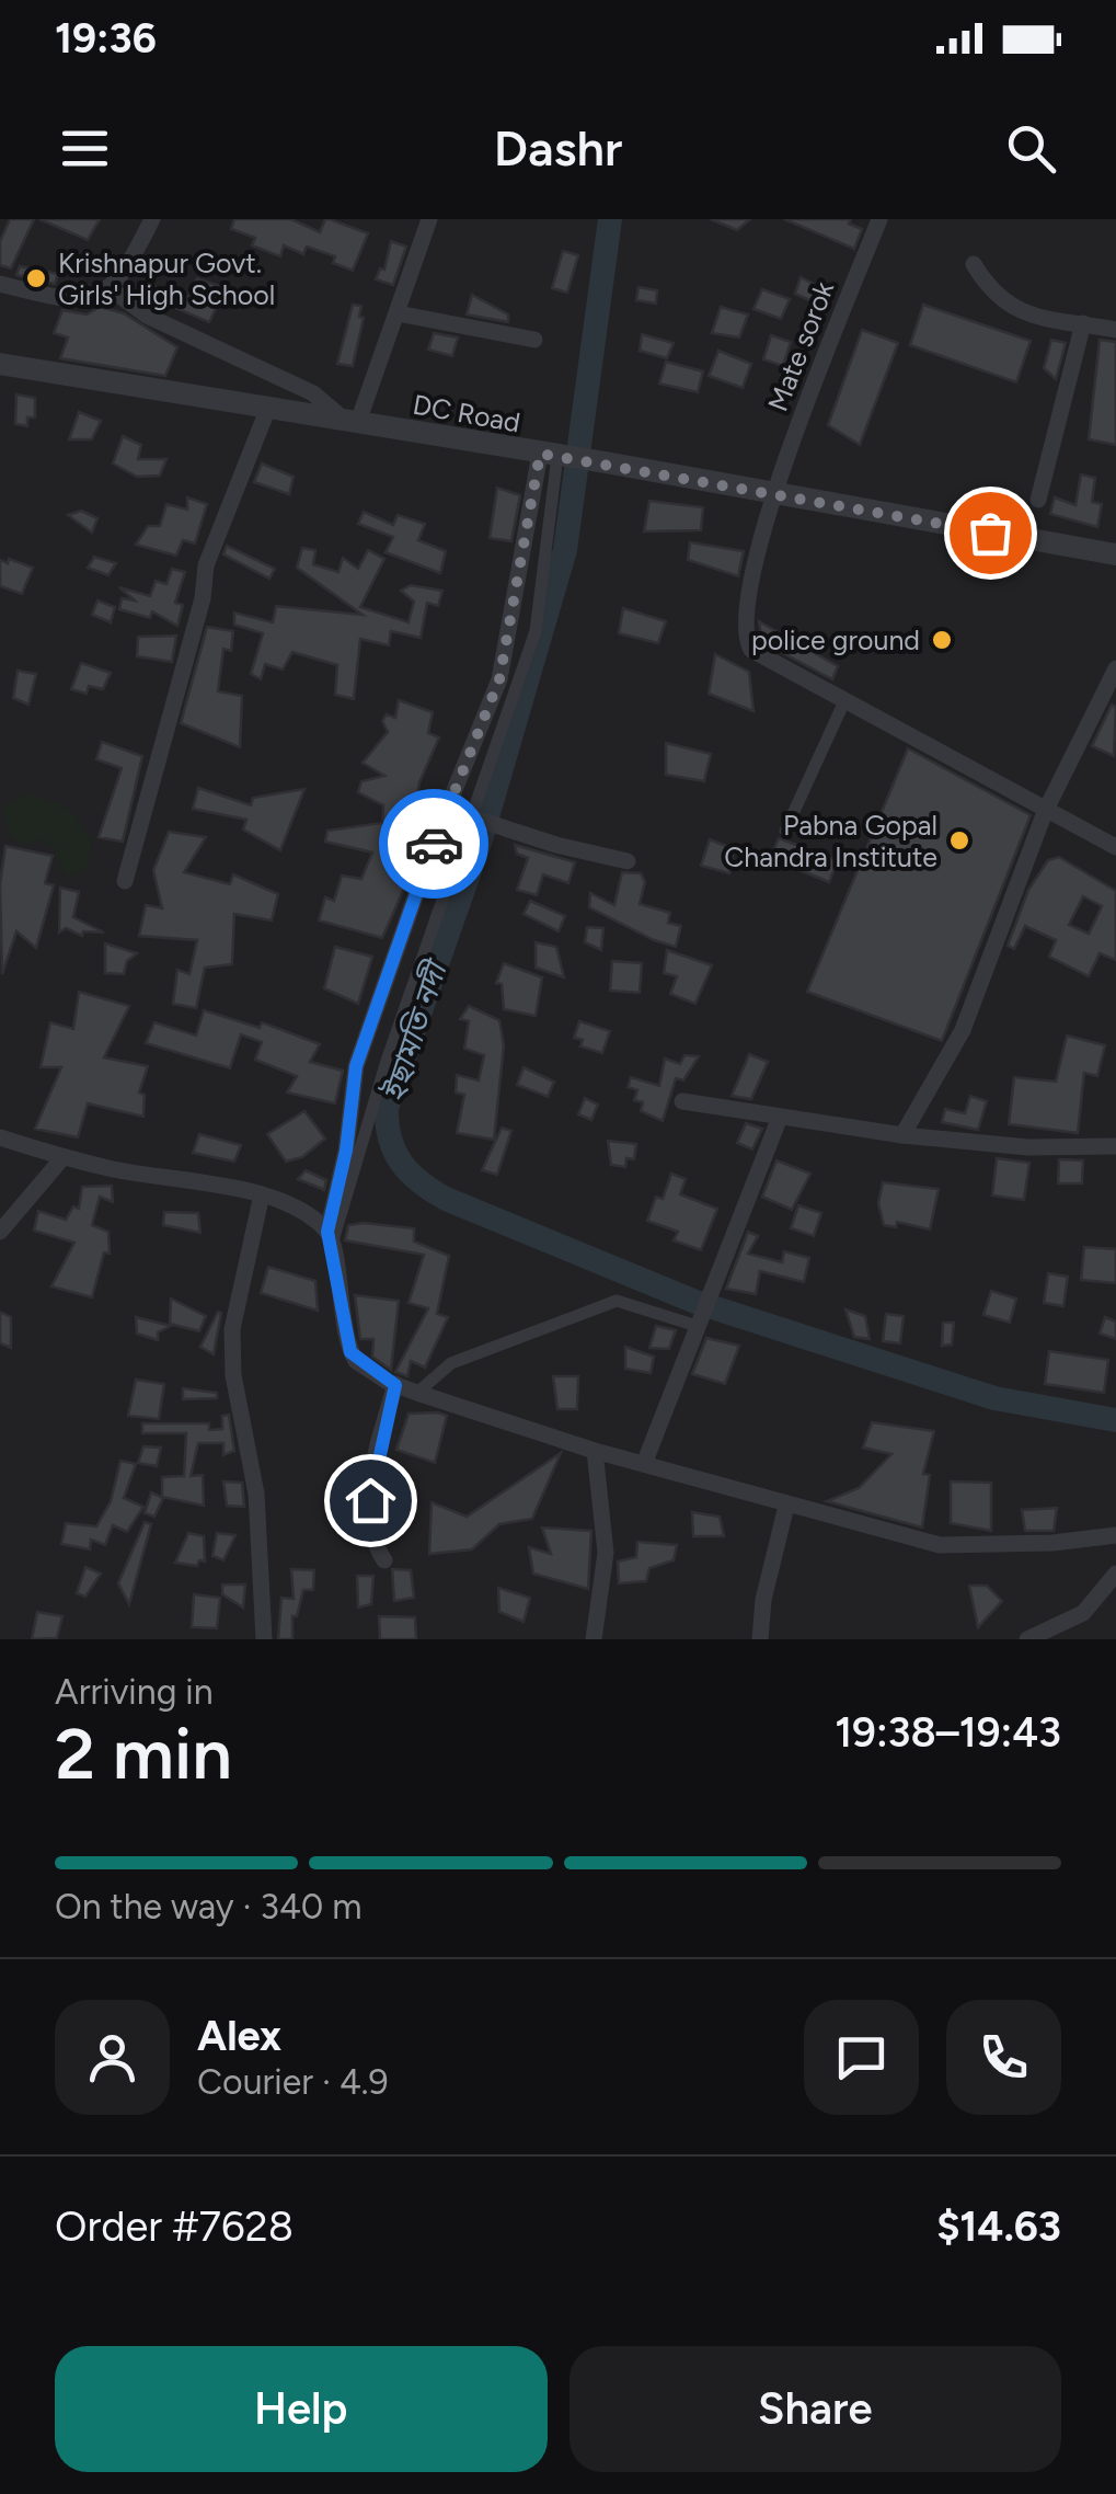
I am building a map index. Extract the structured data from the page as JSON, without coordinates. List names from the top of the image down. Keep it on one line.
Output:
{"streets":{"street":["Mate sorok","DC Road"]},"crossings":[["Mate sorok","DC Road"]],"water":["ইছামতি নদী"],"places":["Krishnapur Govt. Girls' High School","police ground","Pabna Gopal Chandra Institute"],"page":{"status":"19:36","header":"Dashr","heading":["2 min","Arriving in","19:38–19:43"],"panel":["Alex","Courier · 4.9","Order #7628","$14.63"],"bar":"On the way · 340 m","buttons":["Help","Share"]}}
